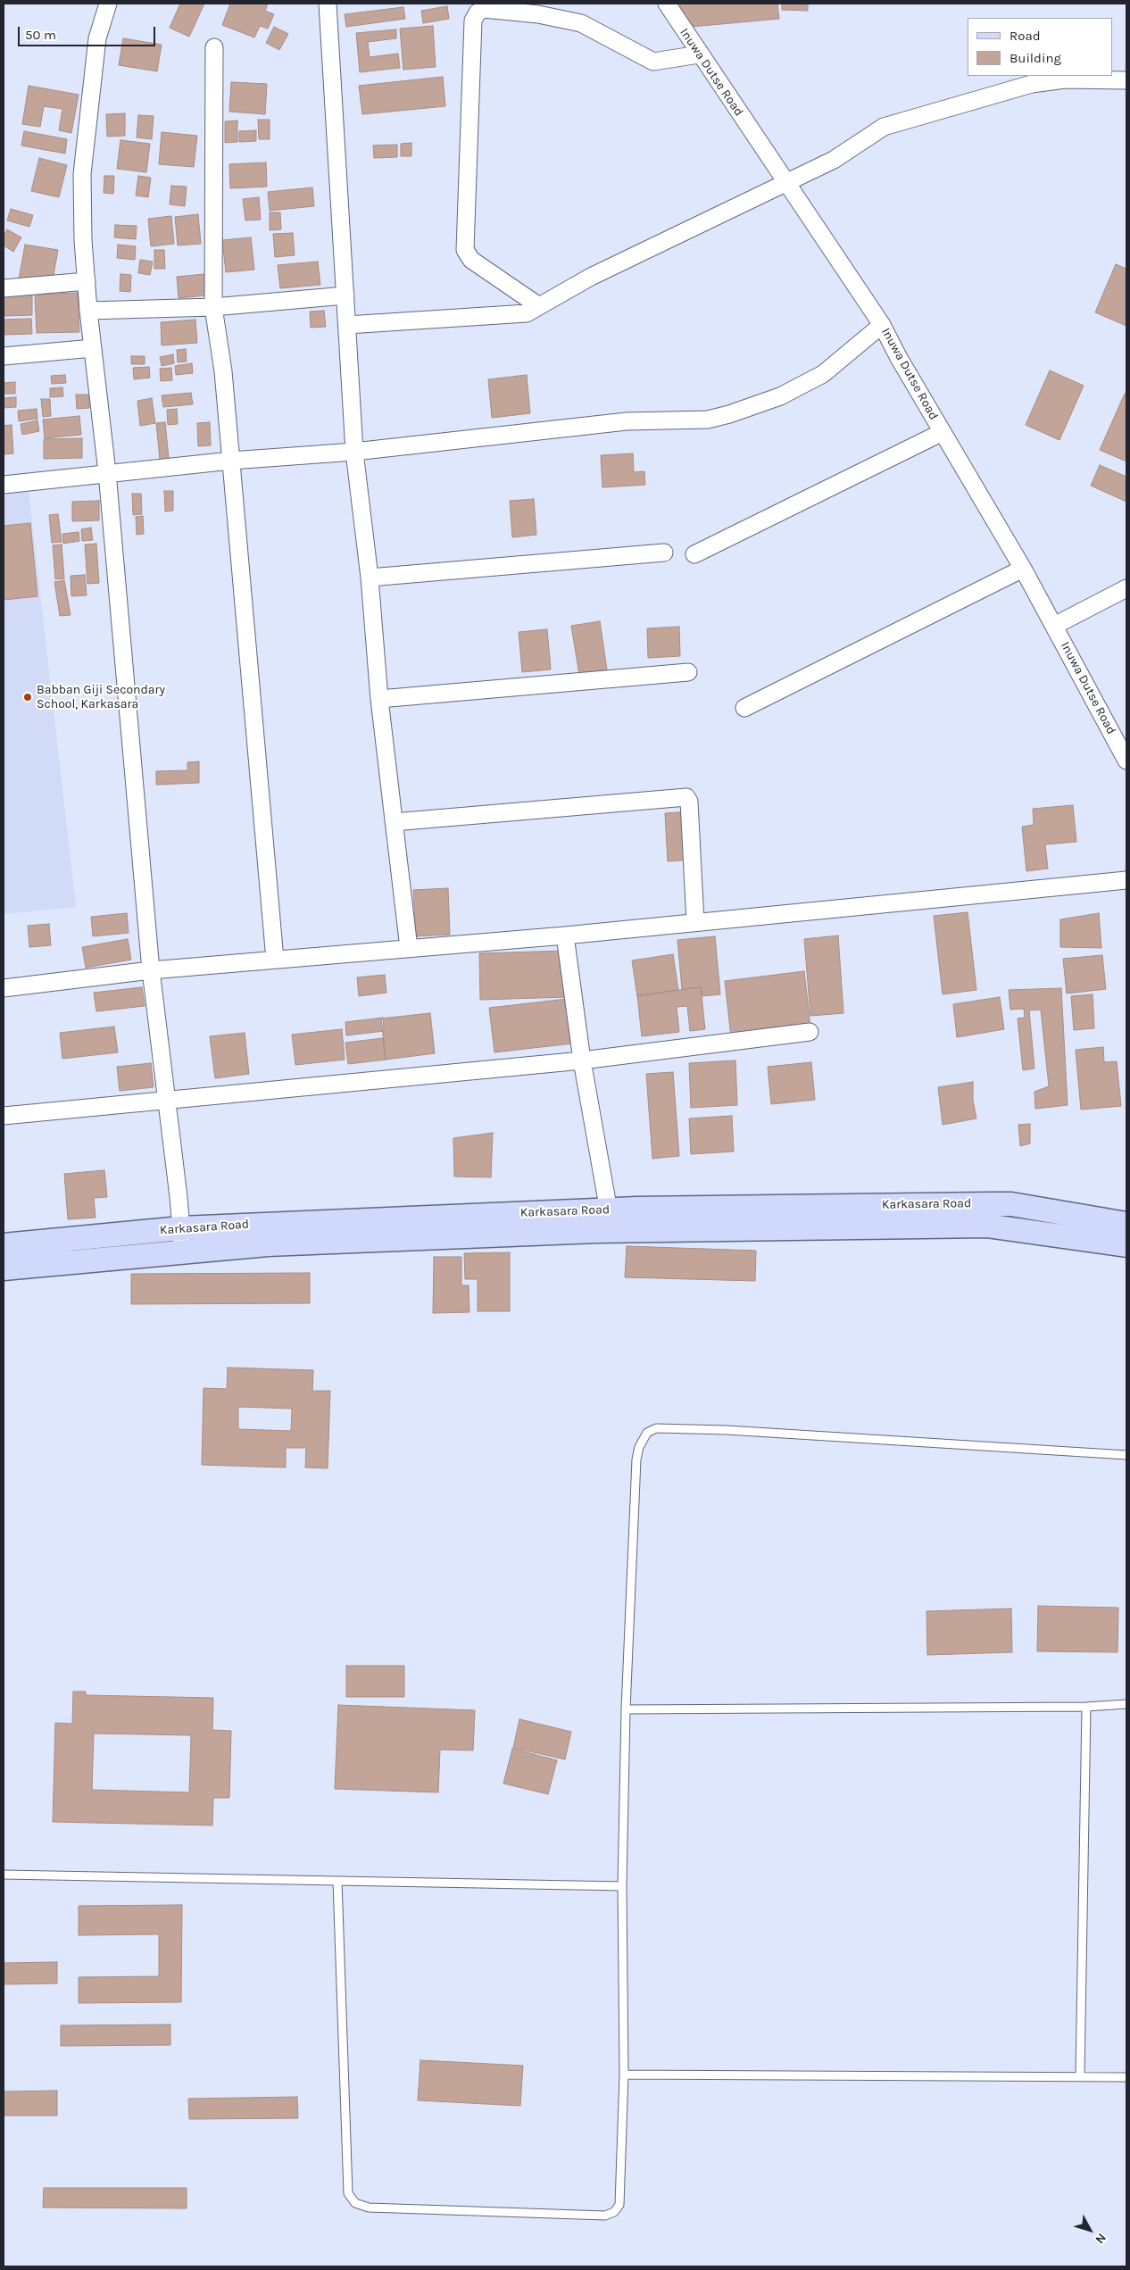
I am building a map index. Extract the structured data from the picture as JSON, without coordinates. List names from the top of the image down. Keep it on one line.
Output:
{"streets":{"main road":["Karkasara Road"],"street":["Inuwa Dutse Road"]},"places":["Babban Giji Secondary School, Karkasara"],"legend":["Road","Building"],"scale_bar":"50 m","north":"bottom right"}
